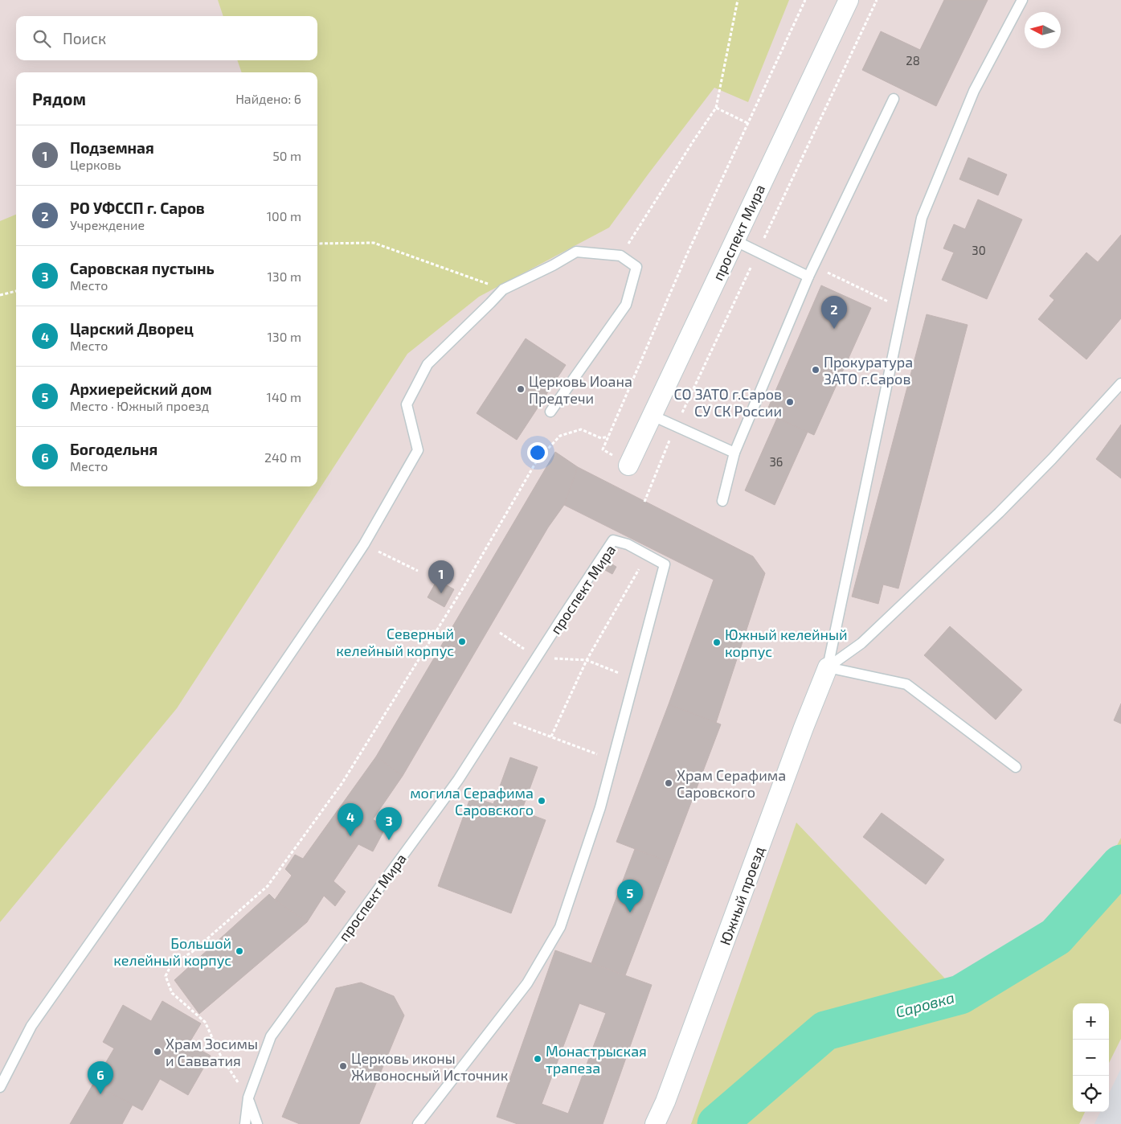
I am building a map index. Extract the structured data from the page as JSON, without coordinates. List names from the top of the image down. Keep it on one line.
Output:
{"streets":{"street":["проспект Мира","Южный проезд"]},"water":["Саровка"],"places":["Прокуратура ЗАТО г.Саров","Церковь Иоана Предтечи","СО ЗАТО г.Саров СУ СК России","Северный келейный корпус","Южный келейный корпус","Храм Серафима Саровского","могила Серафима Саровского","Большой келейный корпус","Храм Зосимы и Савватия","Монастрыская трапеза","Церковь иконы Живоносный Источник"],"house_numbers":["28","30","36"],"north":"left","page":{"search":"Поиск","heading":["Рядом","Найдено: 6"],"list":[{"mark":"1","name":"Подземная","note":"Церковь","value":"50 m"},{"mark":"2","name":"РО УФССП г. Саров","note":"Учреждение","value":"100 m"},{"mark":"3","name":"Саровская пустынь","note":"Место","value":"130 m"},{"mark":"4","name":"Царский Дворец","note":"Место","value":"130 m"},{"mark":"5","name":"Архиерейский дом","note":"Место · Южный проезд","value":"140 m"},{"mark":"6","name":"Богодельня","note":"Место","value":"240 m"}],"pins":["2","1","4","3","5","6"],"map_buttons":["+","−"]}}
